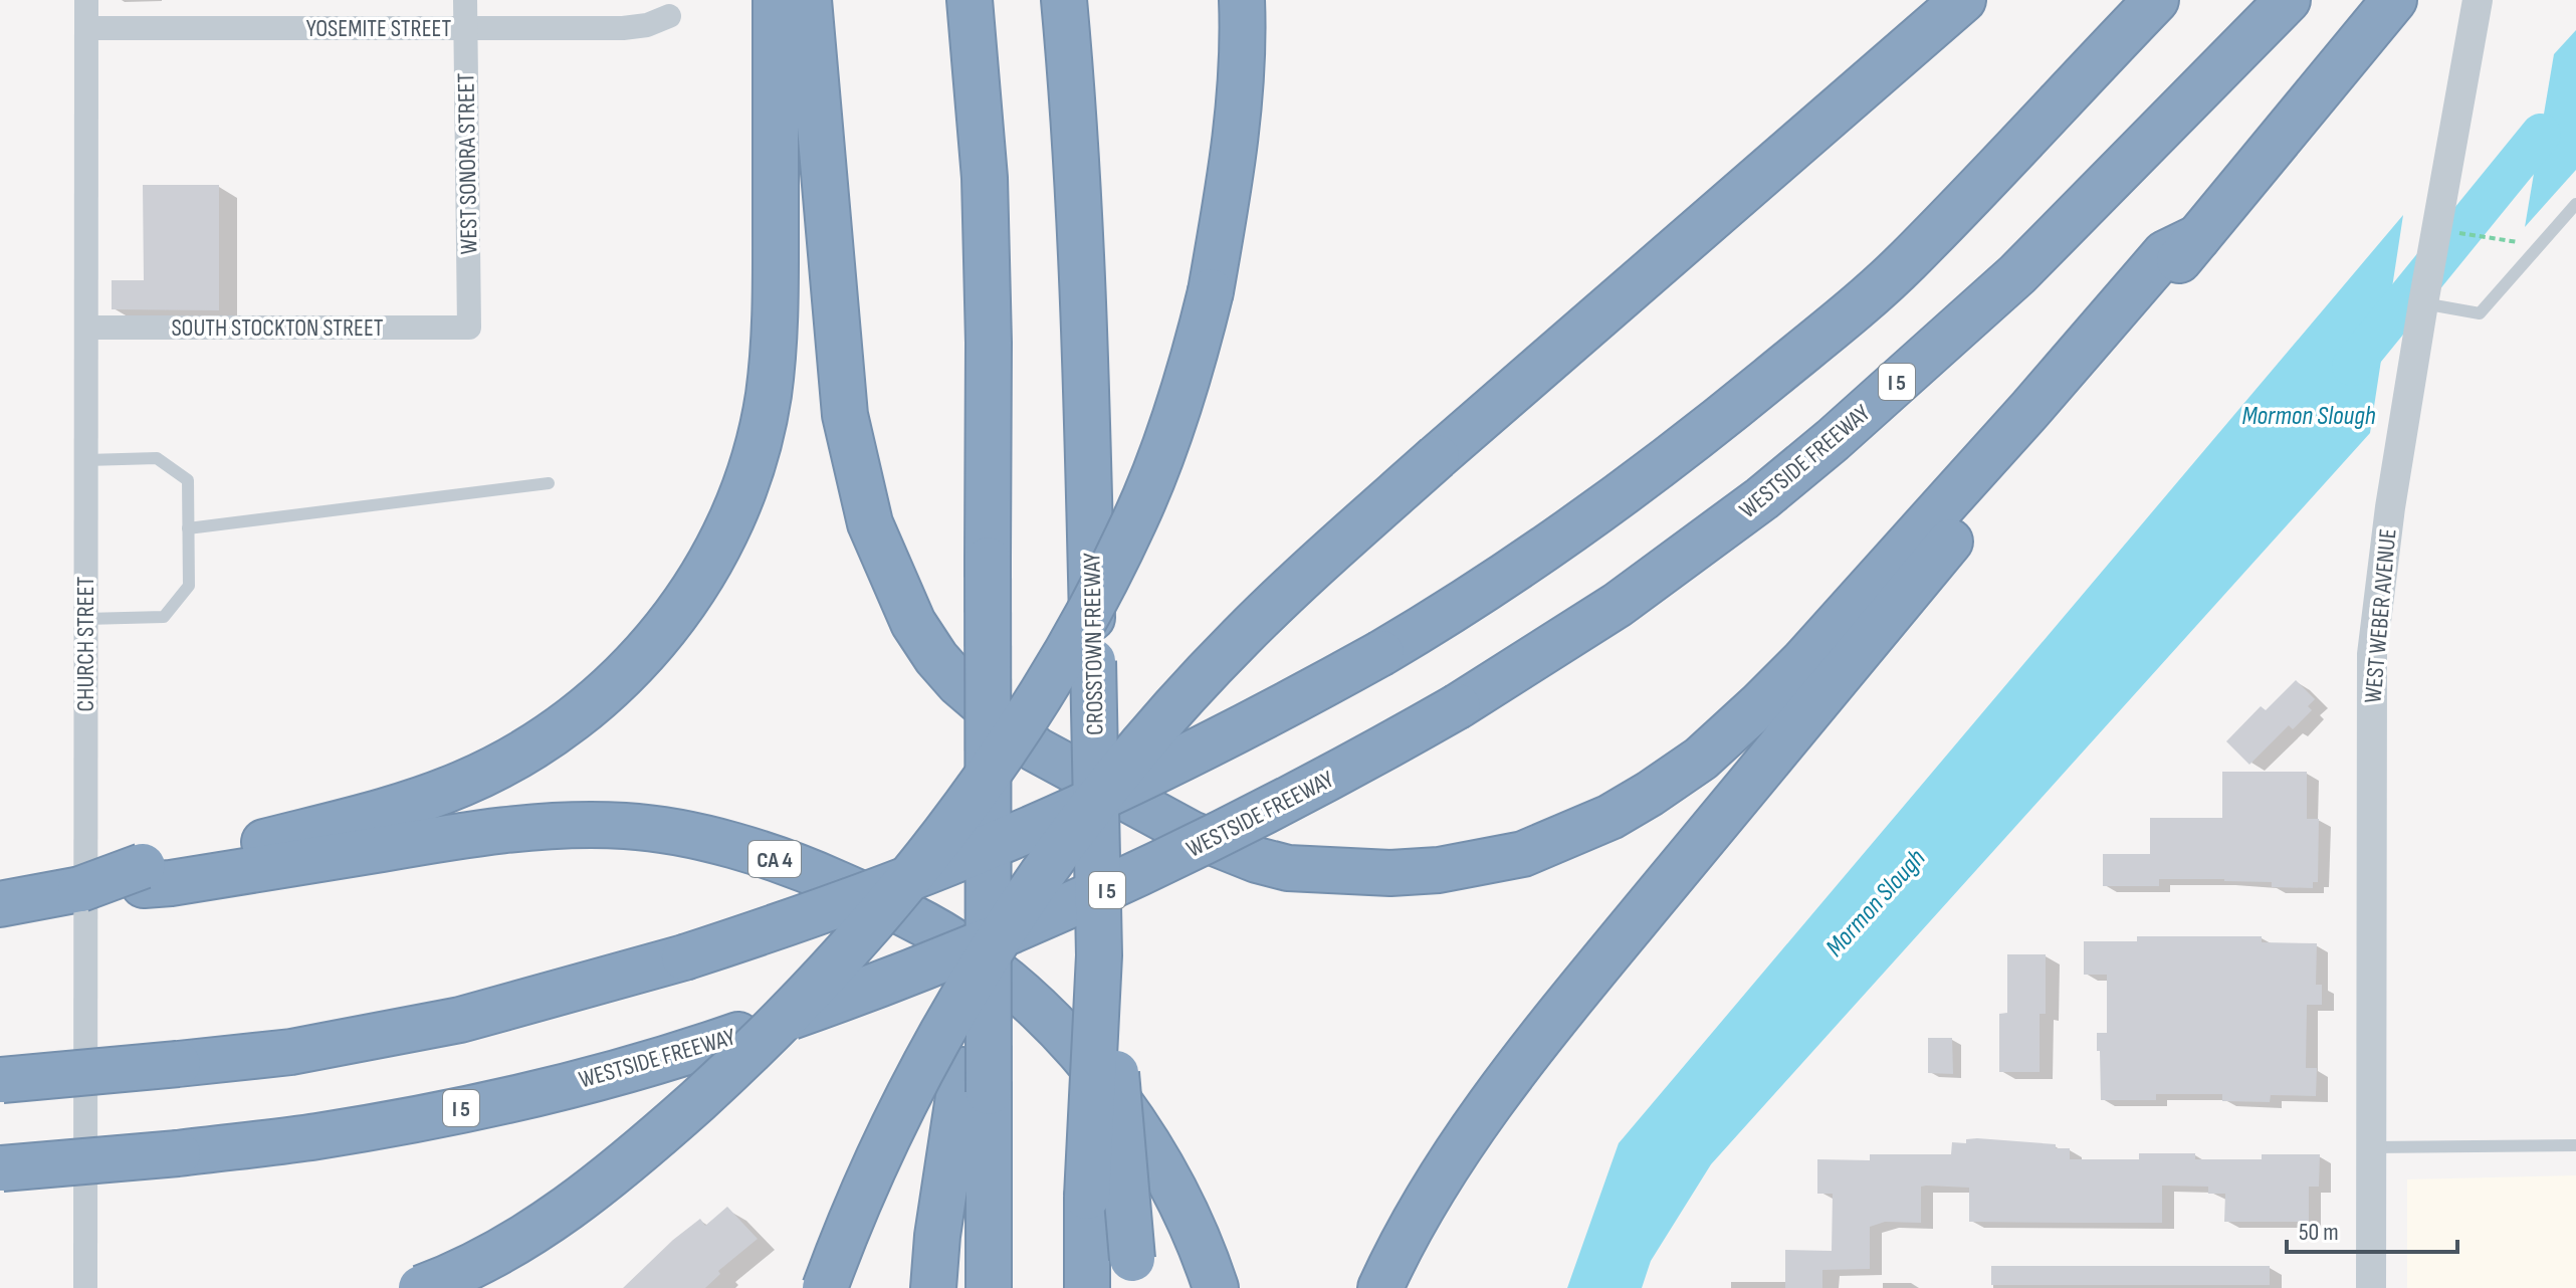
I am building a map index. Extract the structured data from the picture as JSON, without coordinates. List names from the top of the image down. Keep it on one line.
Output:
{"streets":{"highway":["I 5","WESTSIDE FREEWAY","CROSSTOWN FREEWAY","CA 4"],"street":["YOSEMITE STREET","WEST SONORA STREET","SOUTH STOCKTON STREET","WEST WEBER AVENUE","CHURCH STREET"]},"crossings":[["YOSEMITE STREET","WEST SONORA STREET"],["YOSEMITE STREET","CHURCH STREET"],["WEST SONORA STREET","SOUTH STOCKTON STREET"],["SOUTH STOCKTON STREET","CHURCH STREET"]],"water":["Mormon Slough"],"scale_bar":"50 m"}
